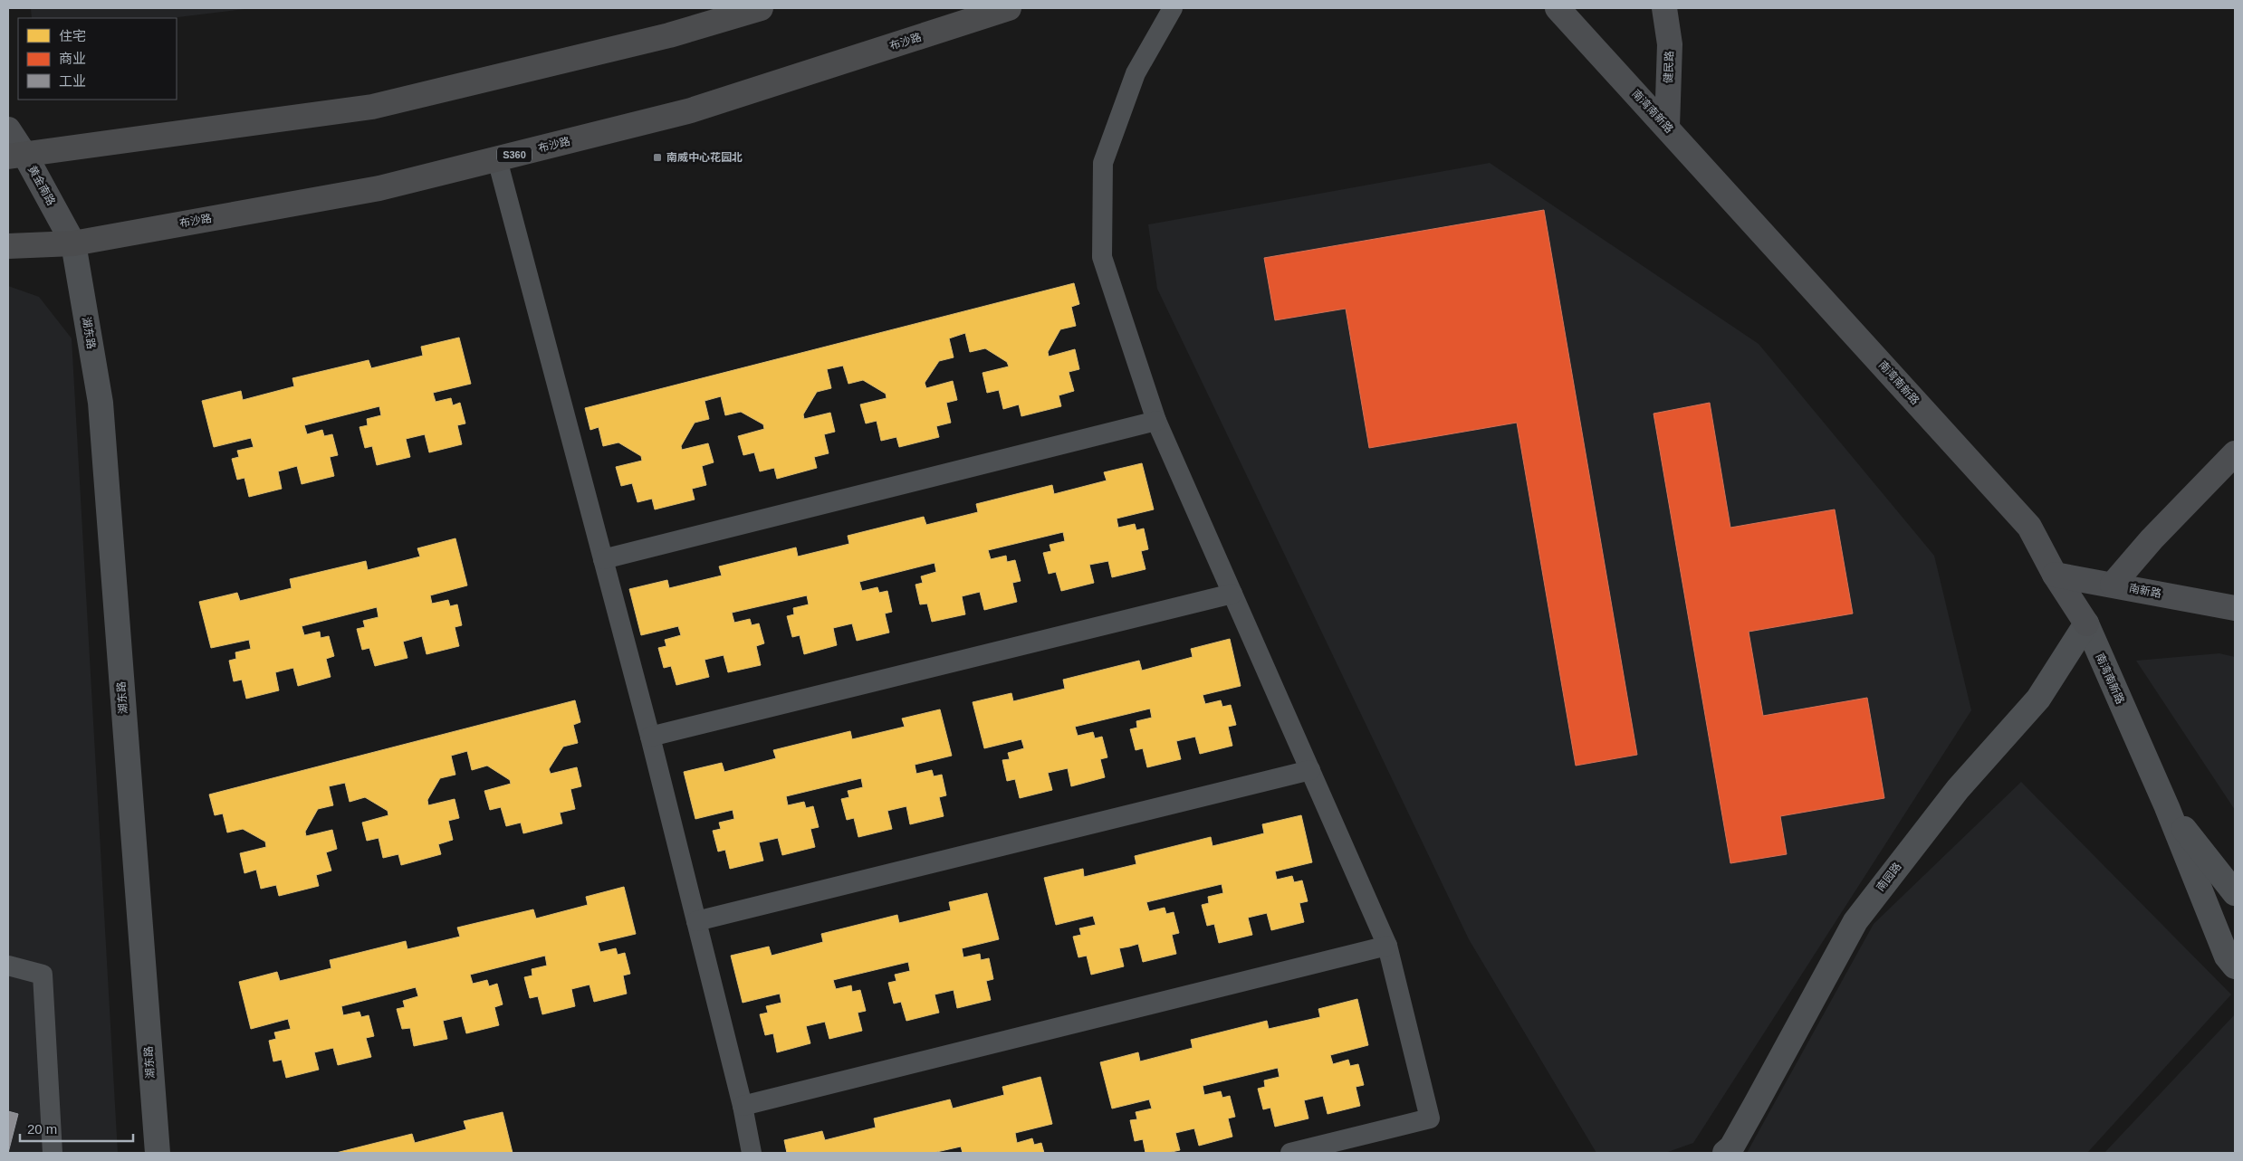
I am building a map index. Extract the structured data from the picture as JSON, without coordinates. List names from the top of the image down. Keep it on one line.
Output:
{"streets":{"main road":["布沙路","S360"],"street":["健民路","南湾南新路","黄金南路","湖东路","南新路","南园路"]},"crossings":[["布沙路","黄金南路"],["布沙路","湖东路"],["健民路","南湾南新路"],["南湾南新路","南新路"],["南湾南新路","南园路"],["黄金南路","湖东路"]],"places":{"transit":["南威中心花园北"]},"legend":["住宅","商业","工业"],"scale_bar":"20 m"}
